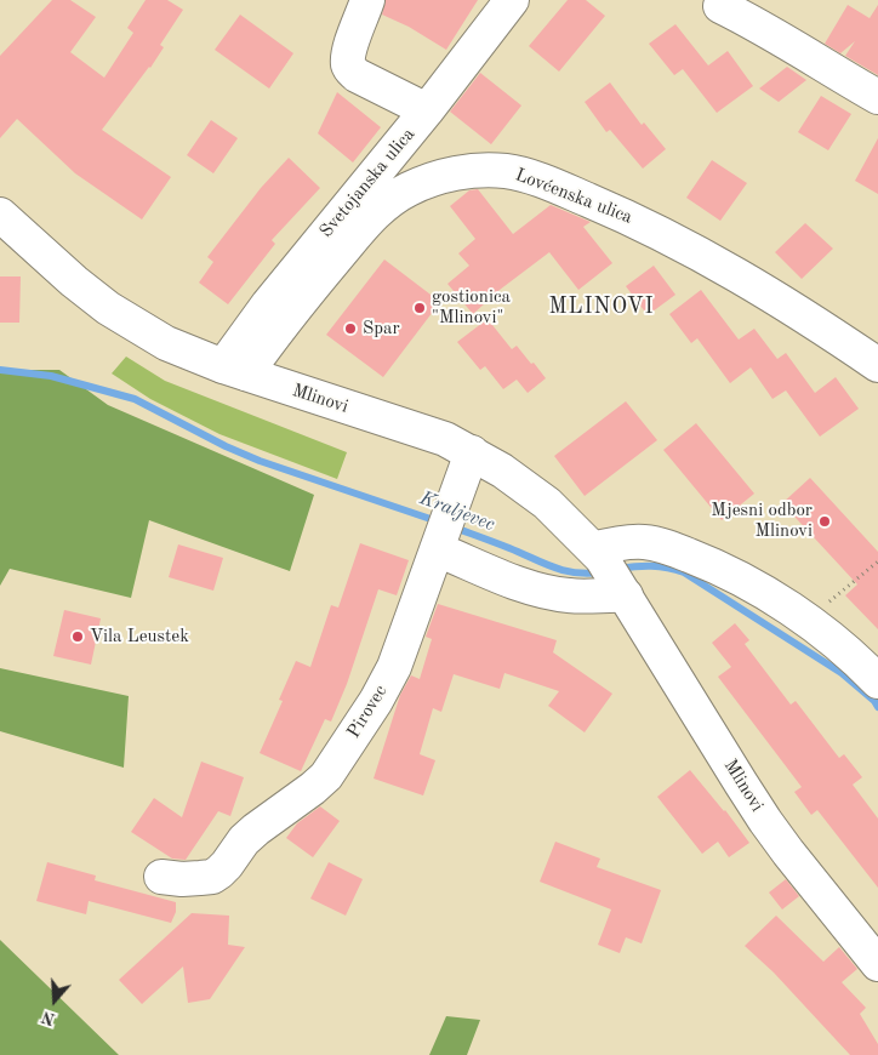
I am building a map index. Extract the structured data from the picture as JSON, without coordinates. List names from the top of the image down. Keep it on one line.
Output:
{"streets":{"street":["Svetojanska ulica","Lovćenska ulica","Mlinovi","Pirovec"]},"crossings":[["Svetojanska ulica","Lovćenska ulica"],["Svetojanska ulica","Mlinovi"],["Lovćenska ulica","Mlinovi"],["Mlinovi","Pirovec"]],"districts":["MLINOVI"],"water":["Kraljevec"],"places":["gostionica \"Mlinovi\"","Spar","Mjesni odbor Mlinovi","Vila Leustek"],"north":"bottom"}
